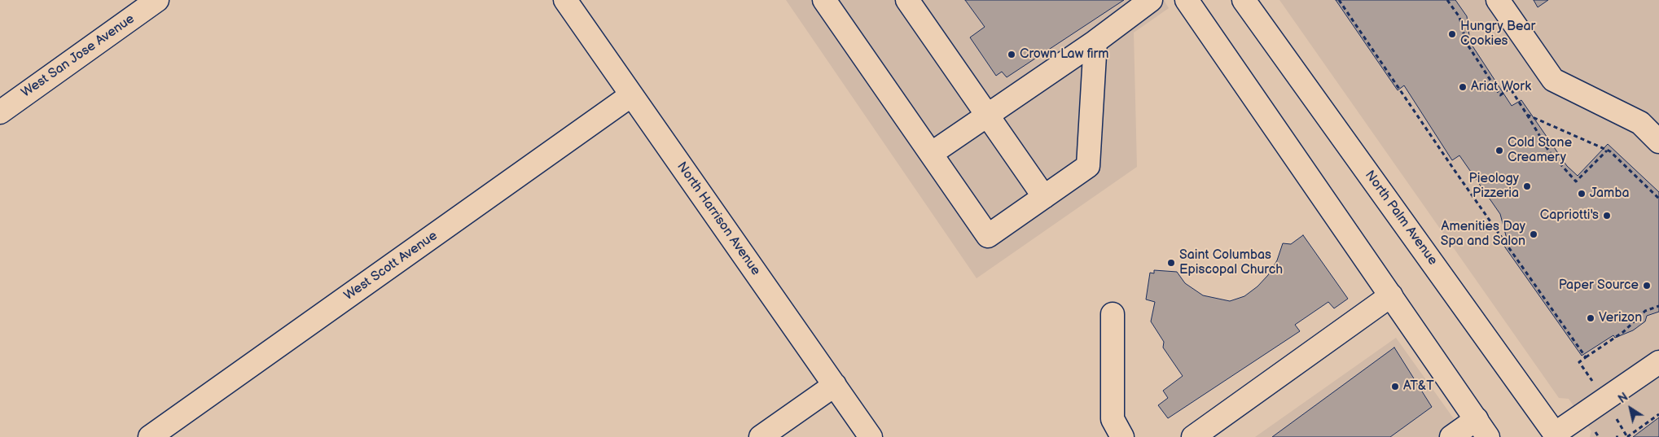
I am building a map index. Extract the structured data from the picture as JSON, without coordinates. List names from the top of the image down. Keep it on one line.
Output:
{"streets":{"street":["West San Jose Avenue","North Palm Avenue","North Harrison Avenue","West Scott Avenue"]},"crossings":[["North Harrison Avenue","West Scott Avenue"]],"places":["Hungry Bear Cookies","Crown Law firm","Ariat Work","Cold Stone Creamery","Pieology Pizzeria","Jamba","Capriotti's","Amenities Day Spa and Salon","Saint Columbas Episcopal Church","Paper Source","Verizon","AT&T"],"north":"top left"}
